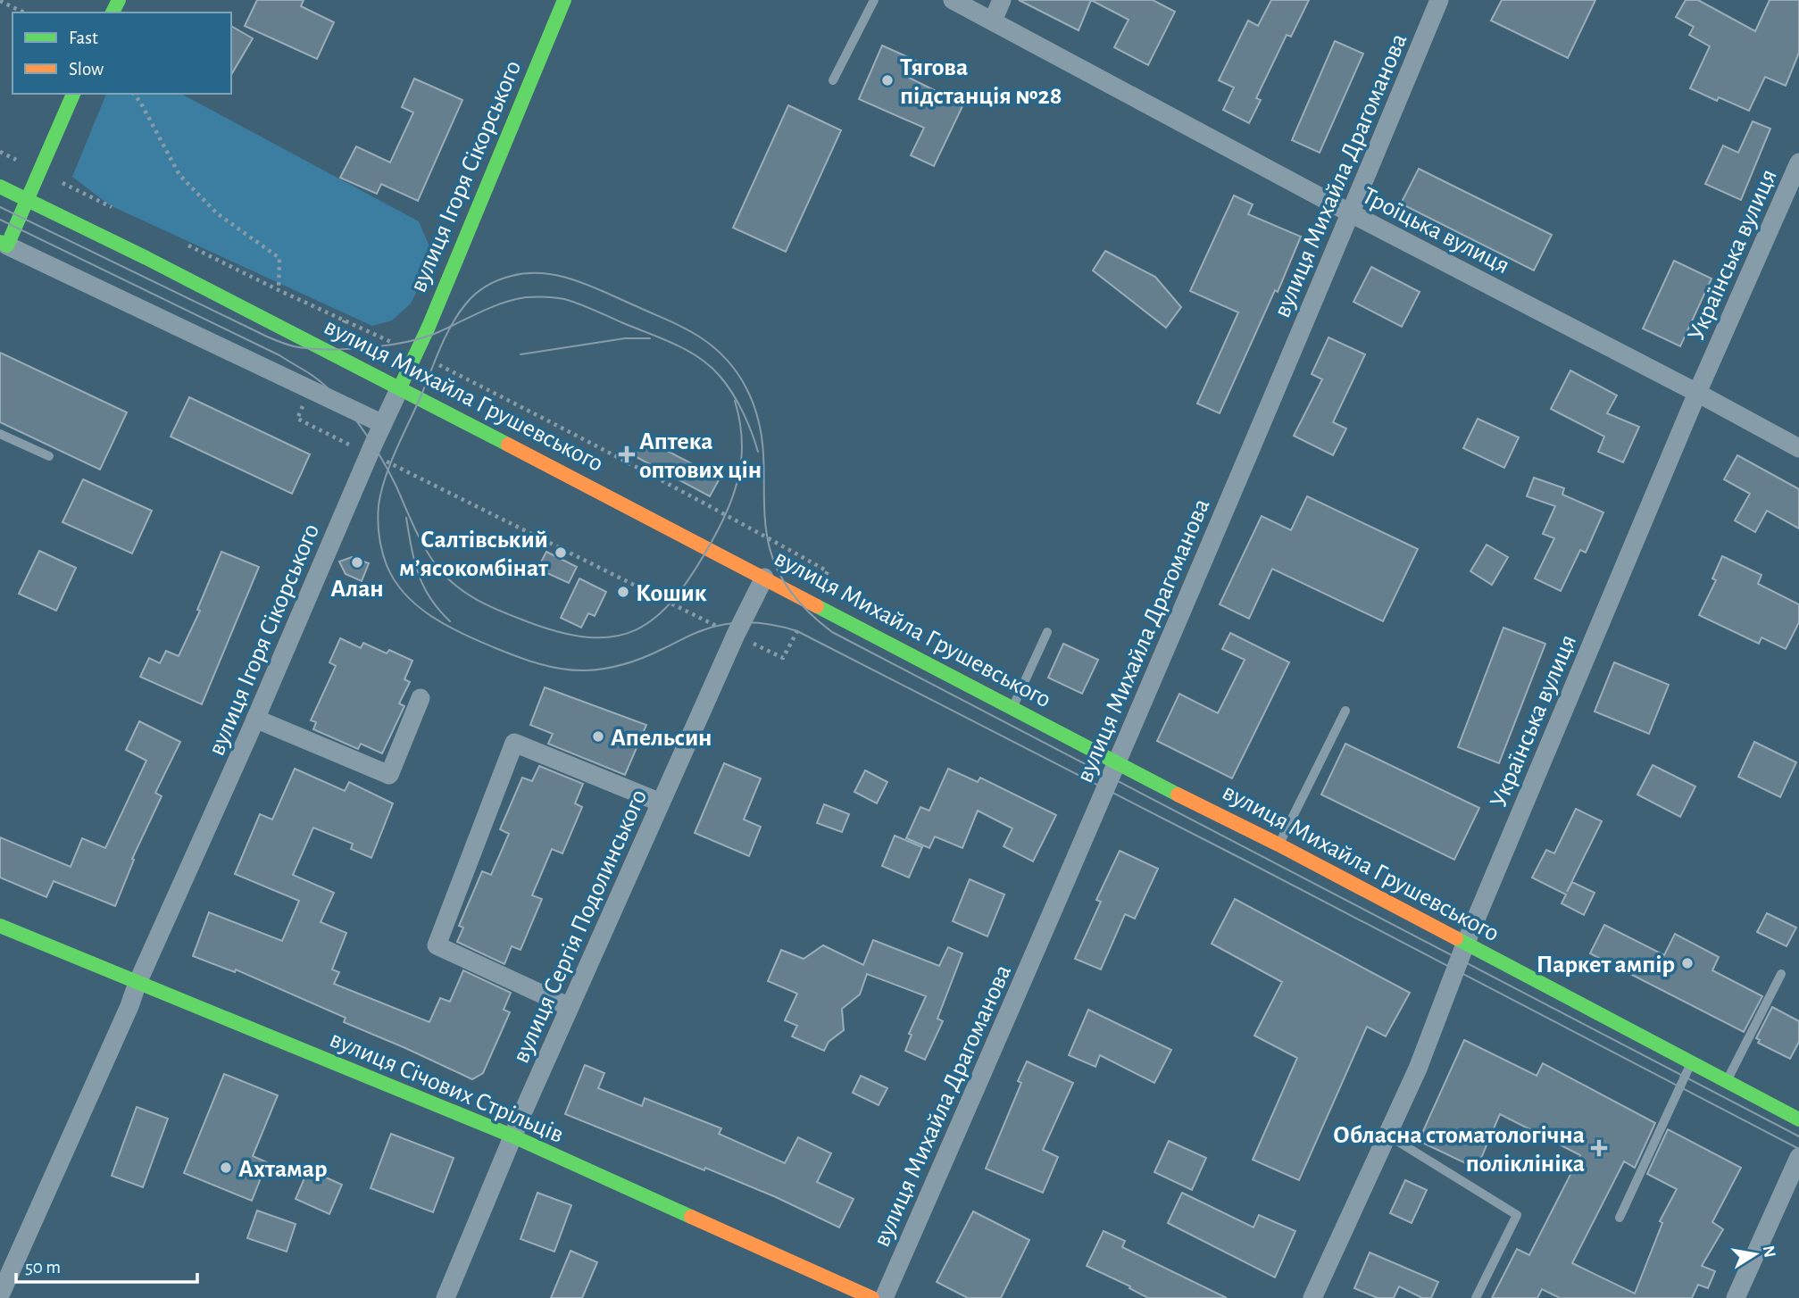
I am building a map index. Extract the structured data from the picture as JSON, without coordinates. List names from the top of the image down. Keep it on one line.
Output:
{"streets":{"main road":["вулиця Ігоря Сікорського","вулиця Михайла Грушевського","вулиця Січових Стрільців"],"street":["вулиця Михайла Драгоманова","Троїцька вулиця","Українська вулиця","вулиця Сергія Подолинського"]},"crossings":[["вулиця Михайла Драгоманова","Троїцька вулиця"],["вулиця Михайла Драгоманова","вулиця Михайла Грушевського"],["вулиця Ігоря Сікорського","вулиця Михайла Грушевського"],["вулиця Ігоря Сікорського","вулиця Січових Стрільців"],["Троїцька вулиця","Українська вулиця"],["Українська вулиця","вулиця Михайла Грушевського"],["вулиця Михайла Грушевського","вулиця Сергія Подолинського"],["вулиця Сергія Подолинського","вулиця Січових Стрільців"]],"places":{"other":["Тягова пiдстанцiя №28","Салтівський мʼясокомбінат","Алан","Кошик","Апельсин","Паркет ампір","Ахтамар"],"health":["Аптека оптових цін","Обласна стоматологічна поліклініка"]},"legend":["Fast","Slow"],"scale_bar":"50 m","north":"right"}
